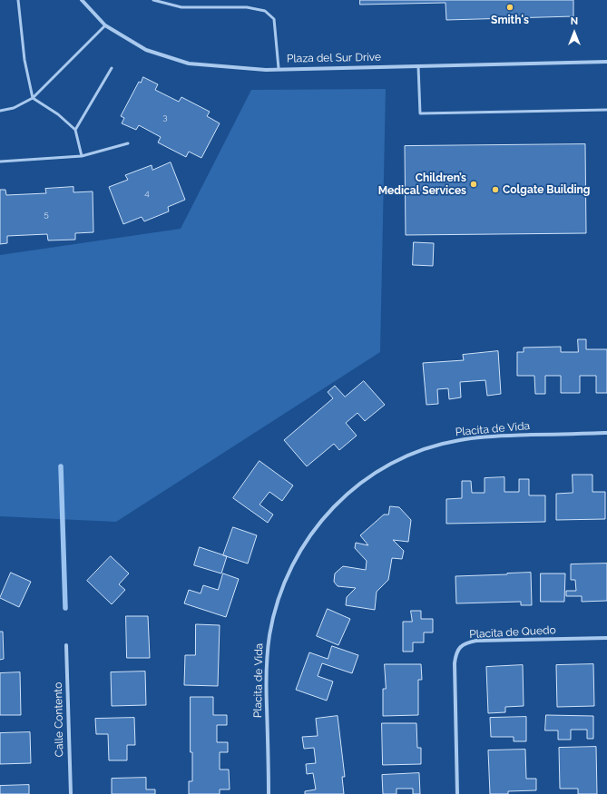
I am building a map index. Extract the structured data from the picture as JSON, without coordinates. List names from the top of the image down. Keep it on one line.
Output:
{"streets":{"street":["Plaza del Sur Drive","Placita de Vida","Placita de Quedo","Calle Contento"]},"places":["Smith's","Children’s Medical Services","Colgate Building"],"house_numbers":["3","4","5"],"north":"top"}
